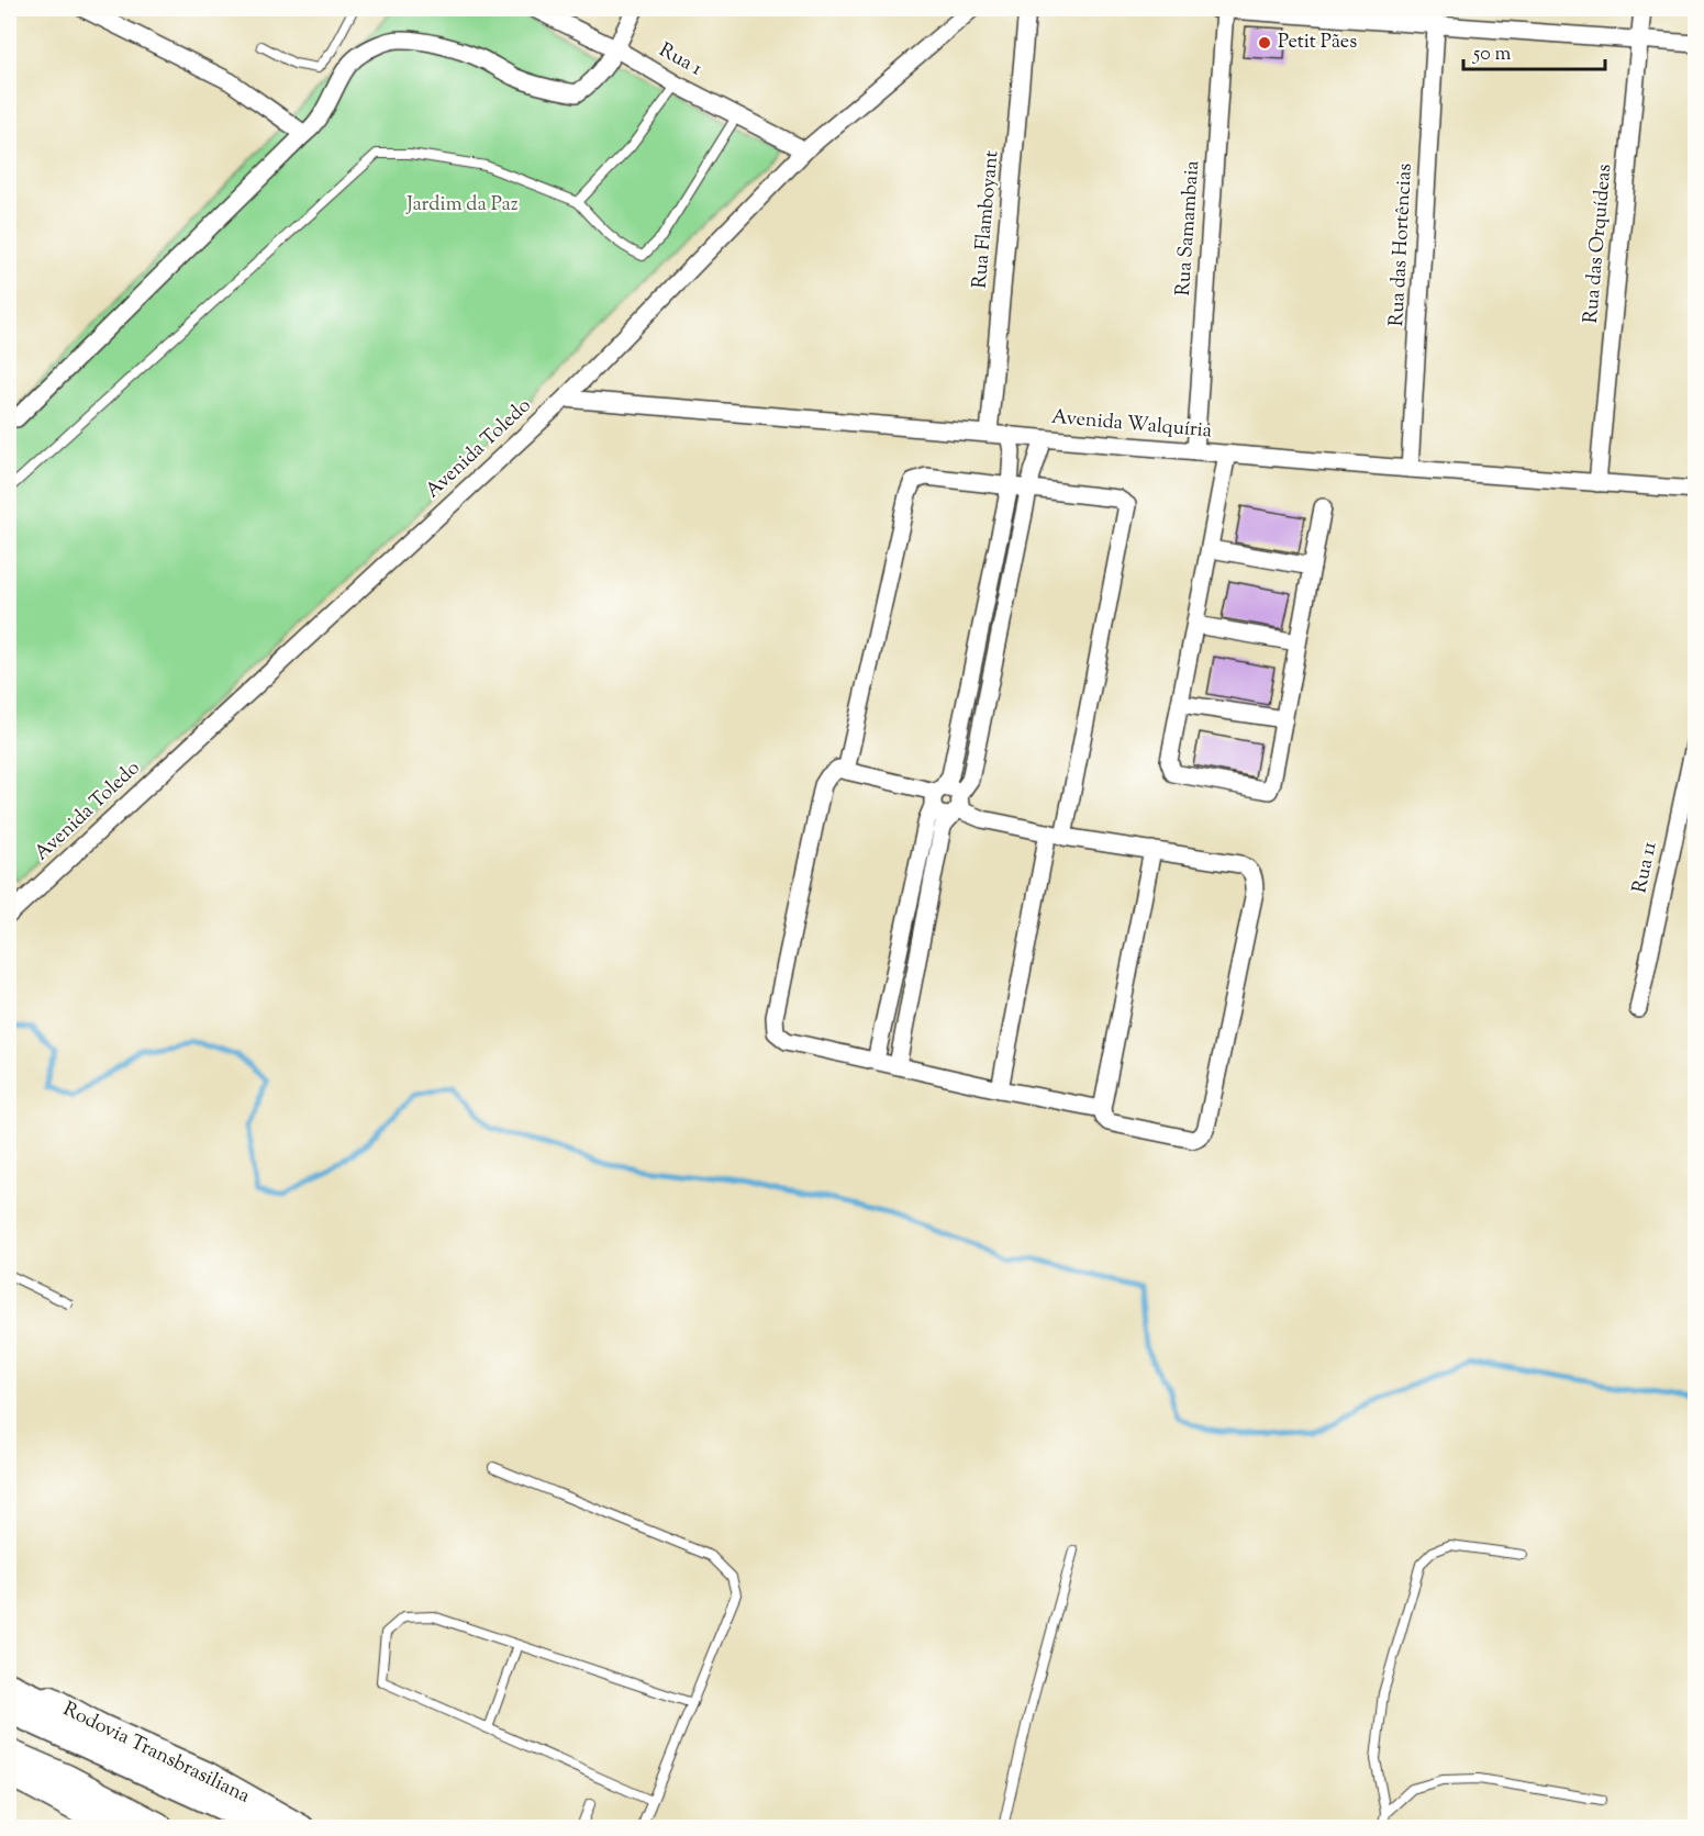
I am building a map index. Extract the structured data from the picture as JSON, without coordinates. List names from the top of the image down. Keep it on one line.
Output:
{"streets":{"highway":["Rodovia Transbrasiliana"],"street":["Rua 1","Rua Flamboyant","Rua Samambaia","Rua das Orquídeas","Rua das Hortências","Avenida Walquíria","Avenida Toledo","Rua 11"]},"crossings":[["Rua 1","Avenida Toledo"],["Rua Flamboyant","Avenida Walquíria"],["Rua Samambaia","Avenida Walquíria"],["Rua das Orquídeas","Avenida Walquíria"],["Rua das Hortências","Avenida Walquíria"],["Avenida Walquíria","Avenida Toledo"]],"parks":["Jardim da Paz"],"places":["Petit Pães"],"scale_bar":"50 m"}
